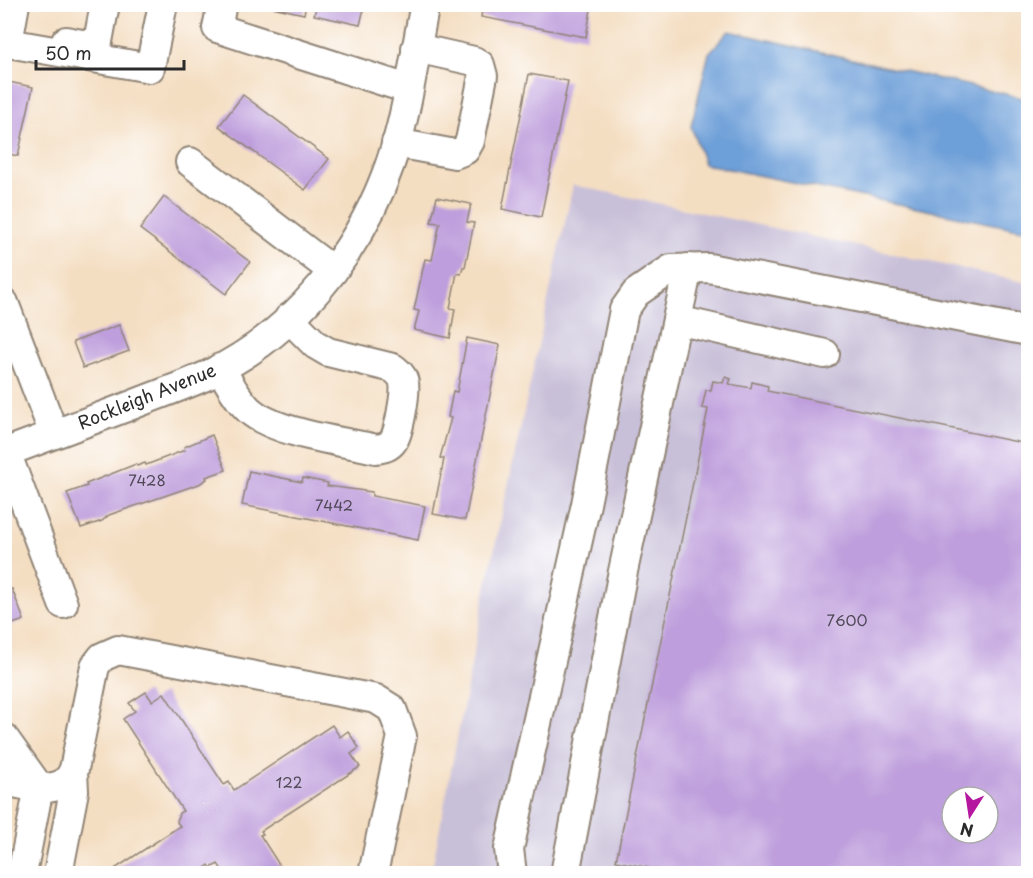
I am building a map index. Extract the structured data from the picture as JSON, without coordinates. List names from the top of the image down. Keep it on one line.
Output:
{"streets":{"street":["Rockleigh Avenue"]},"house_numbers":["7428","7442","7600","122"],"scale_bar":"50 m","north":"bottom"}
